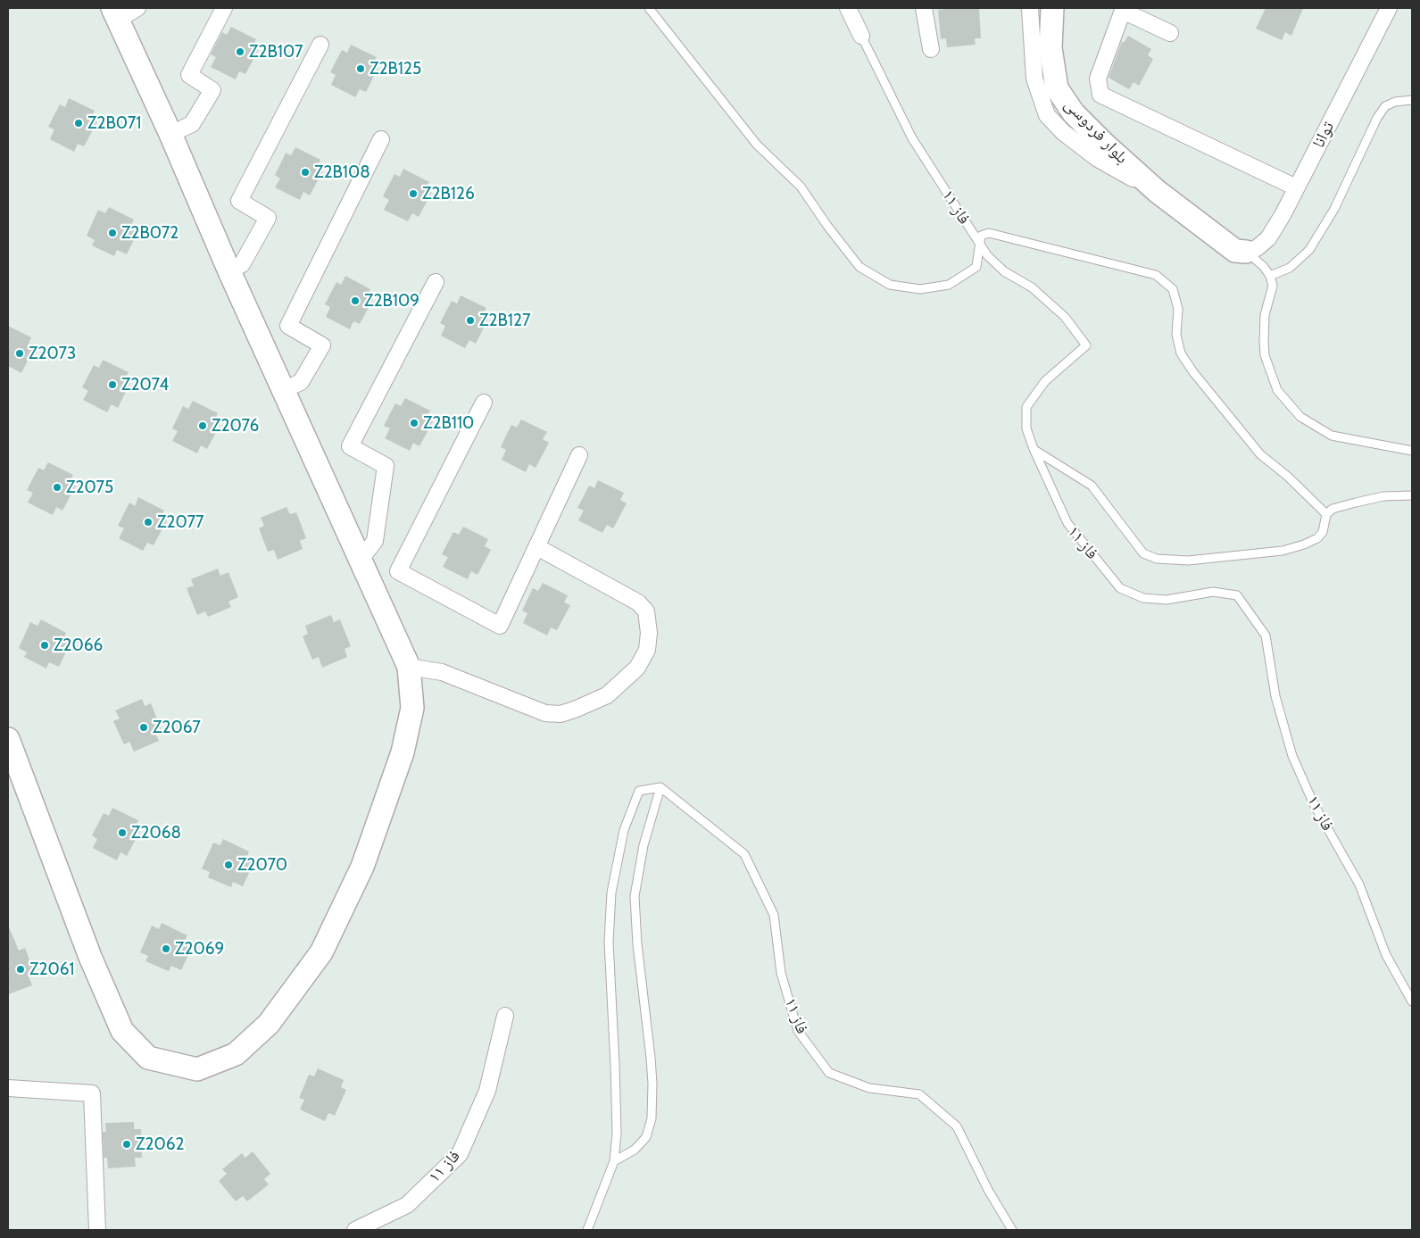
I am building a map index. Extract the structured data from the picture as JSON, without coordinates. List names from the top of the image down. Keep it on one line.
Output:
{"streets":{"street":["بلوار فردوسی","توانا","فاز ۱۱"]},"crossings":[["بلوار فردوسی","توانا"]],"places":["Z2B107","Z2B125","Z2B071","Z2B108","Z2B126","Z2B072","Z2B109","Z2B127","Z2073","Z2074","Z2B110","Z2076","Z2075","Z2077","Z2066","Z2067","Z2068","Z2070","Z2069","Z2061","Z2062"]}
